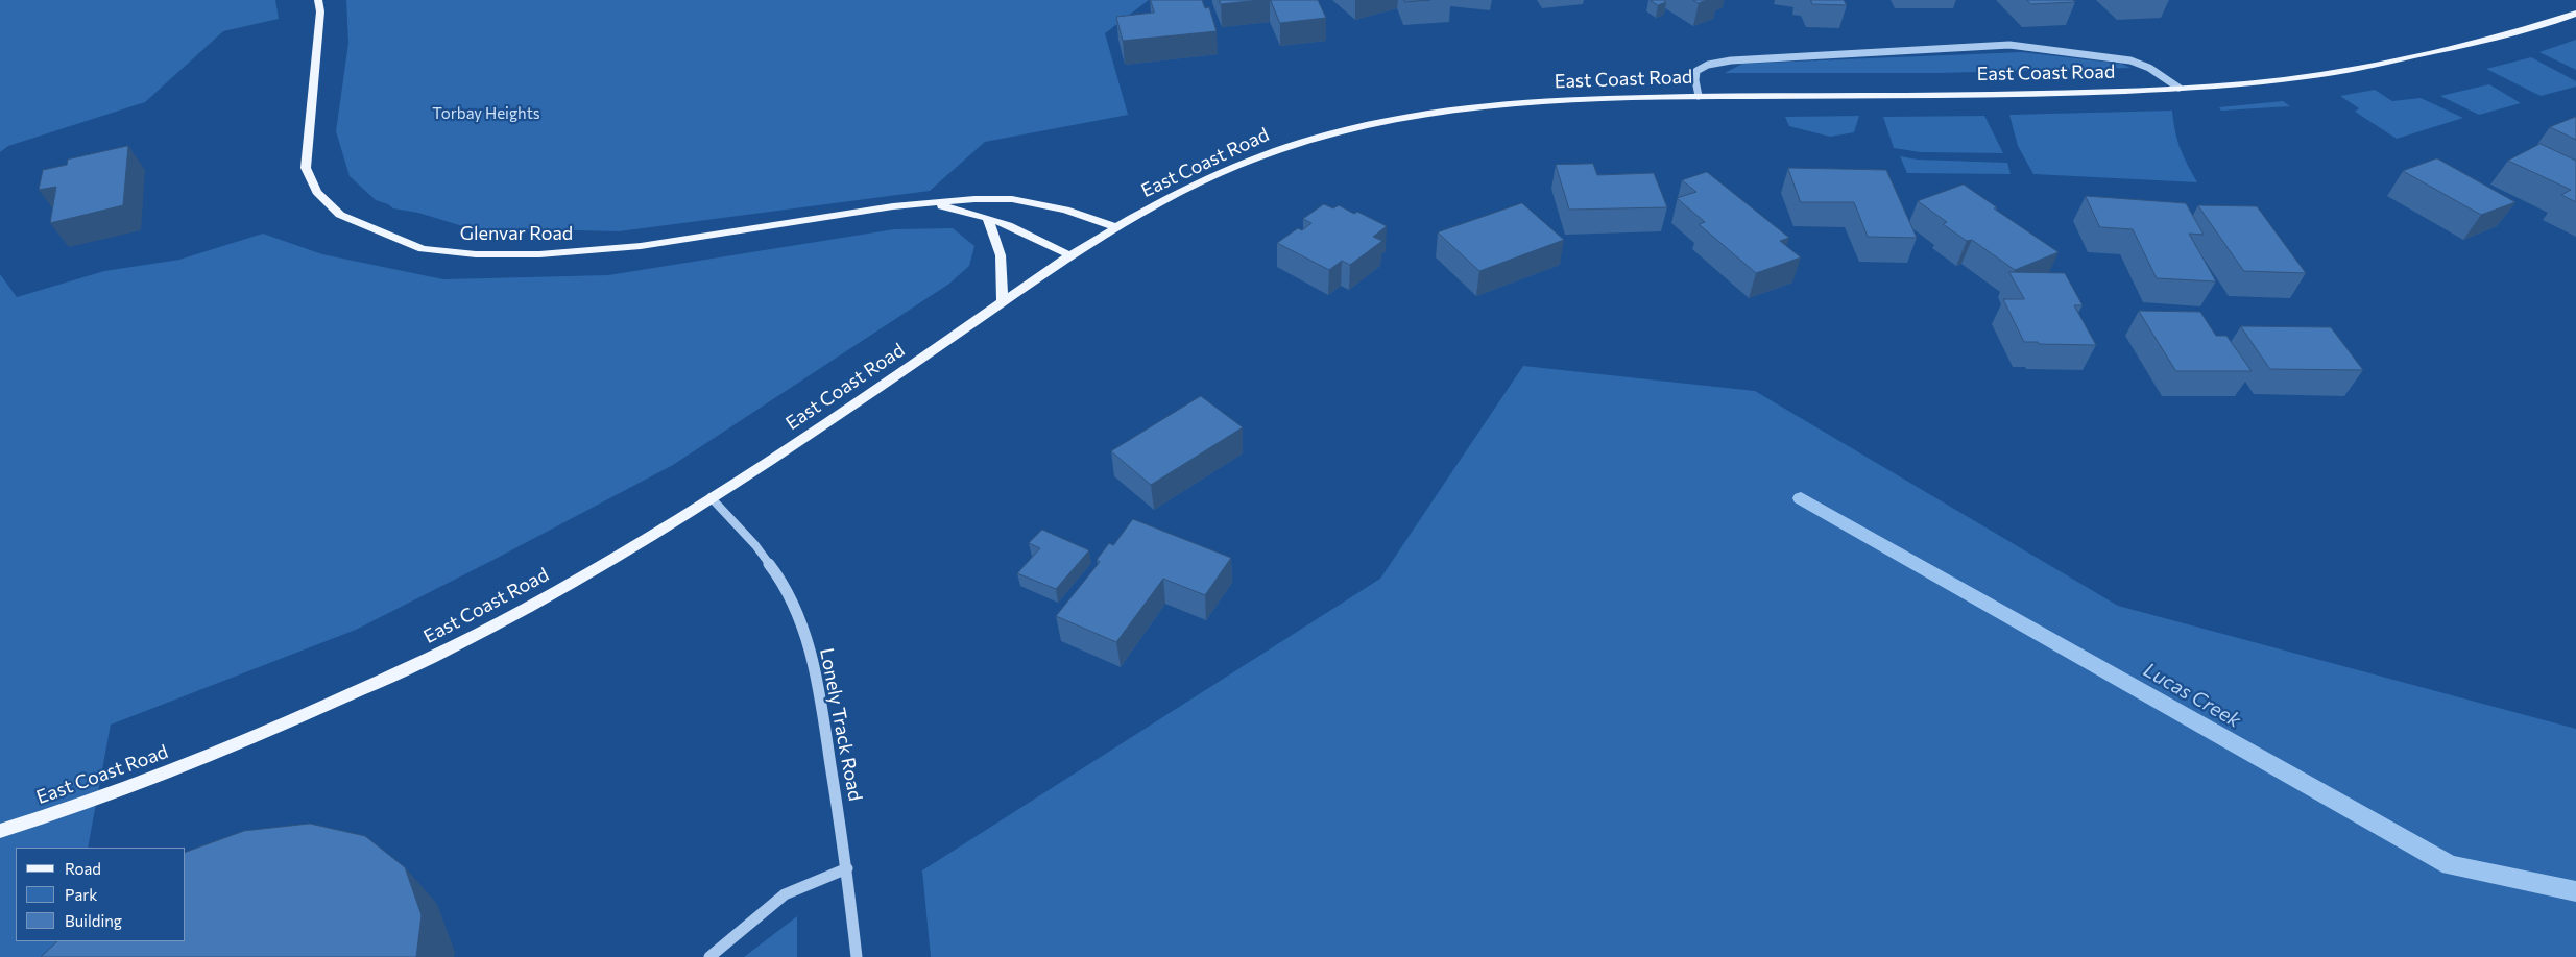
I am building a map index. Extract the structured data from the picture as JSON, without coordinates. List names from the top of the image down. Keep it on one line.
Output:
{"streets":{"main road":["East Coast Road","Glenvar Road"],"street":["Lonely Track Road"]},"crossings":[["East Coast Road","Glenvar Road"],["East Coast Road","Lonely Track Road"]],"water":["Lucas Creek"],"parks":["Torbay Heights"],"legend":["Road","Park","Building"]}
